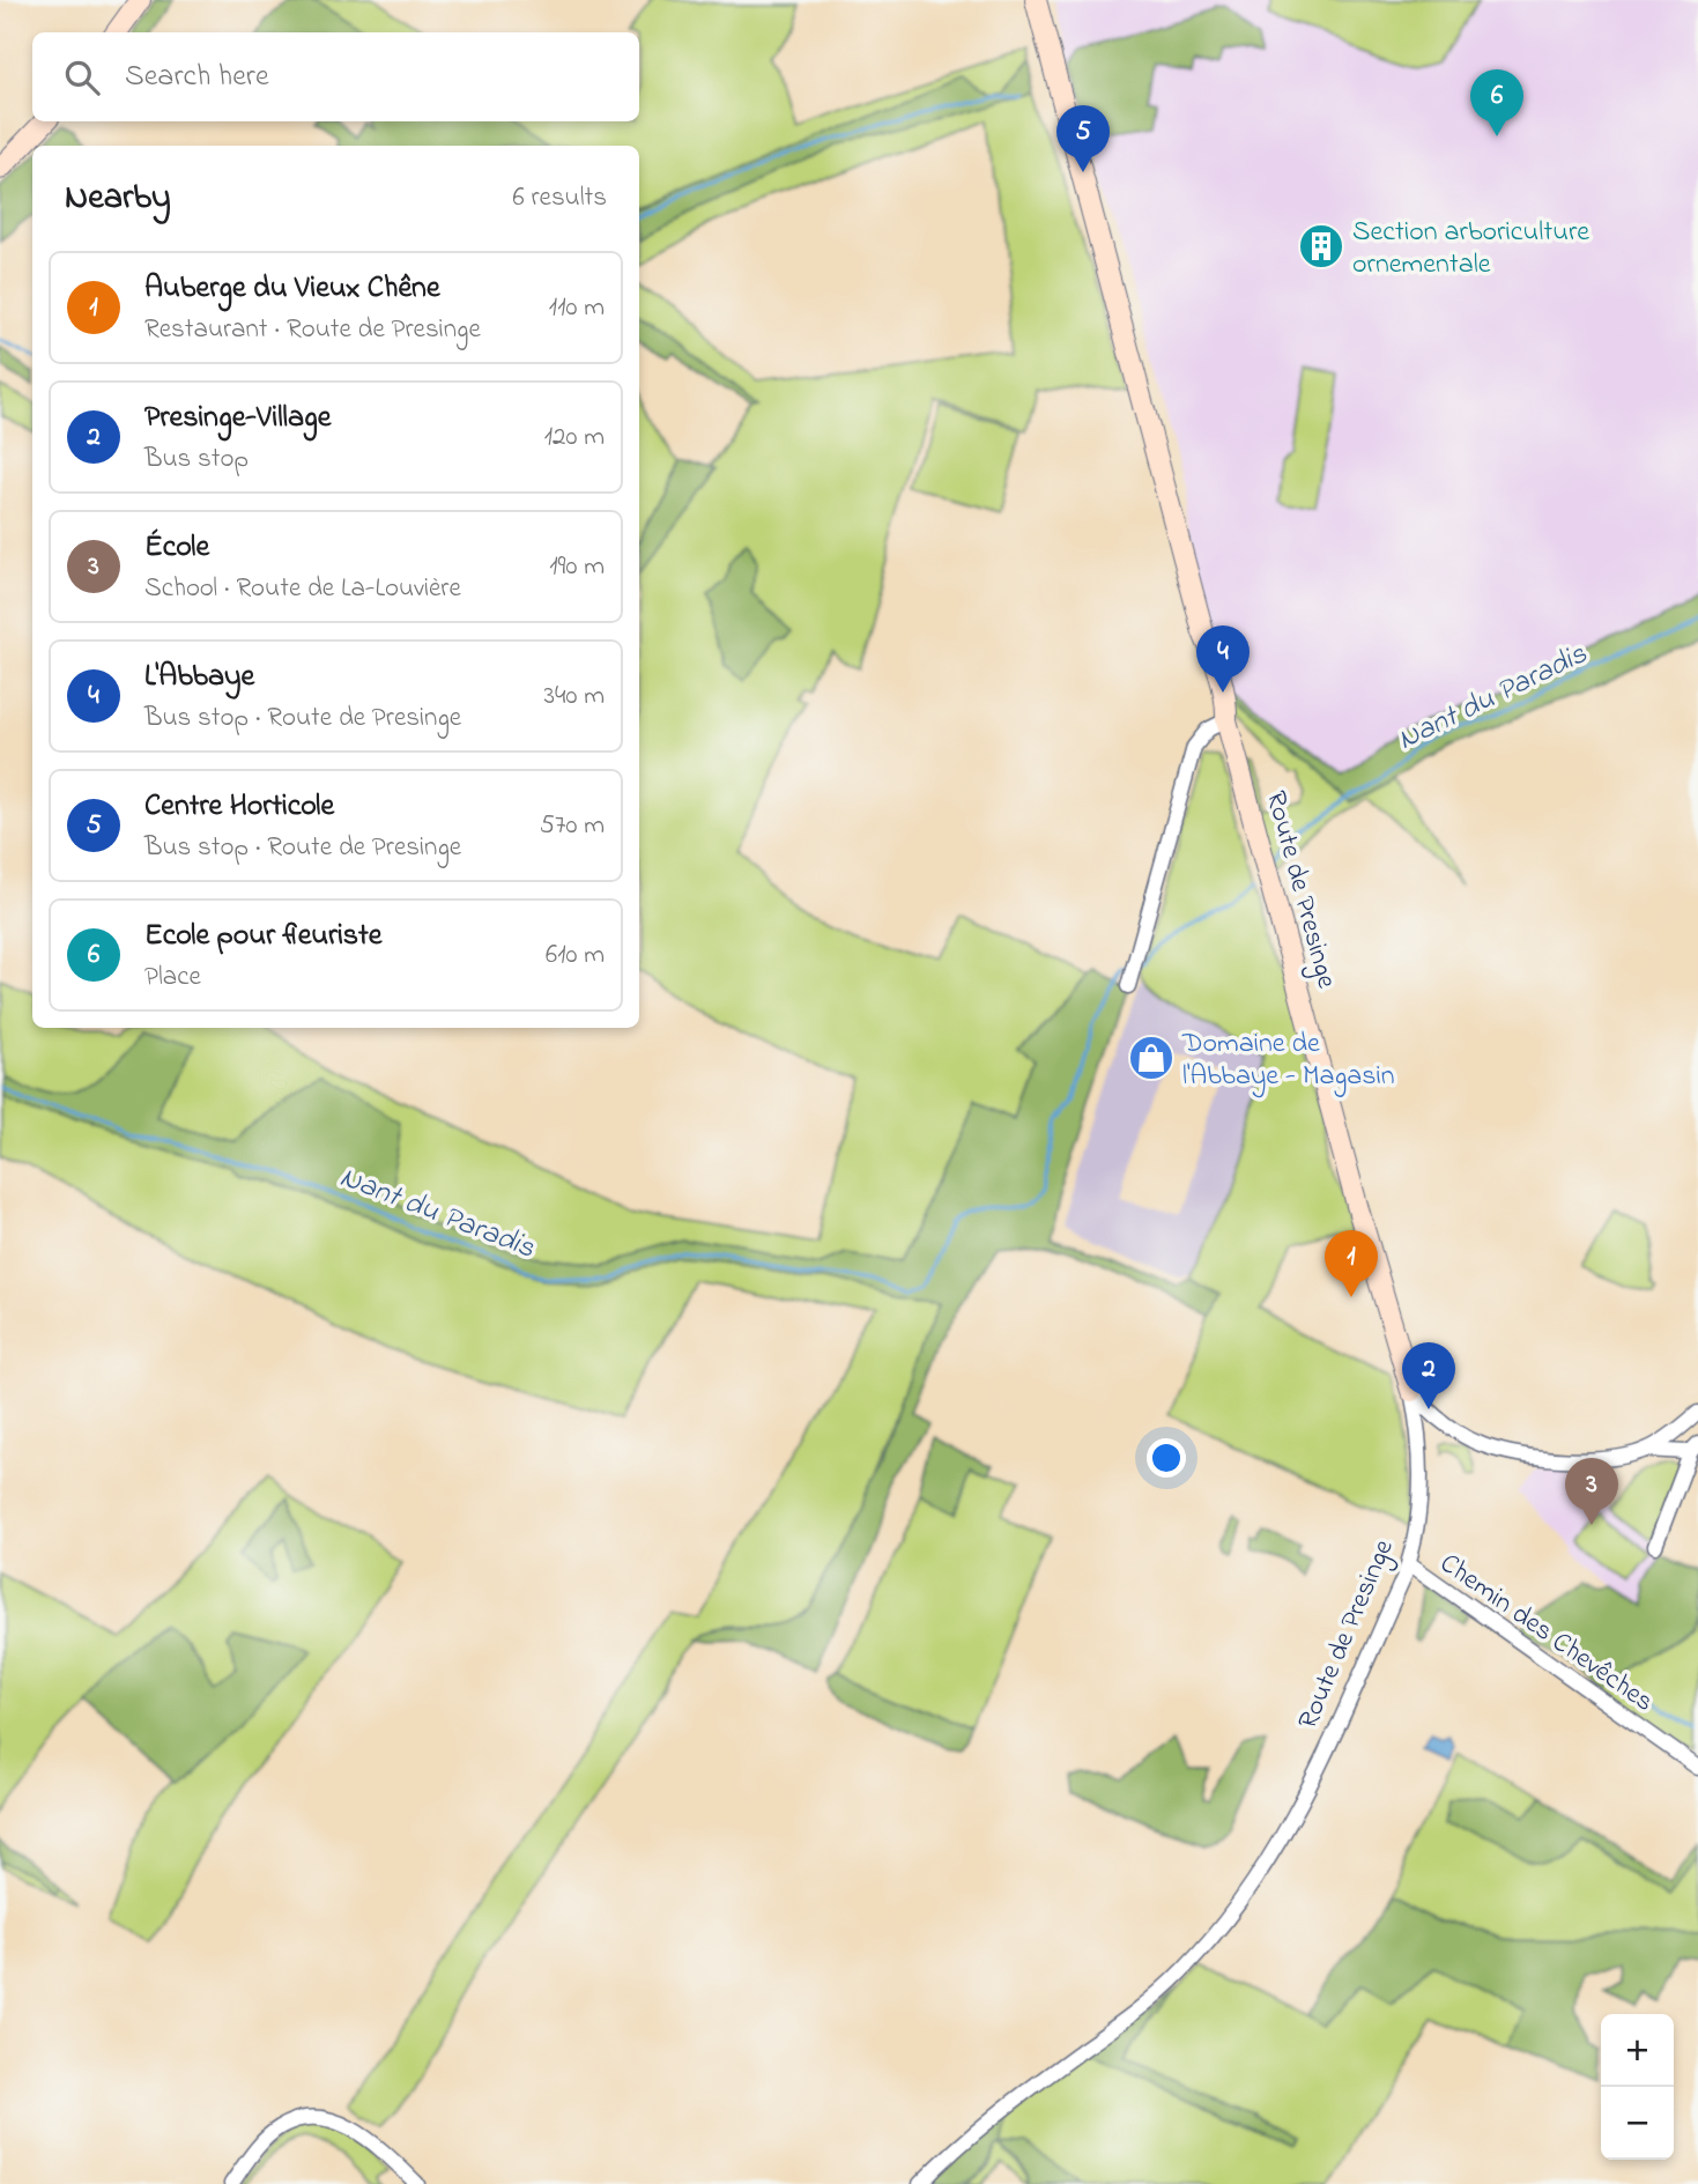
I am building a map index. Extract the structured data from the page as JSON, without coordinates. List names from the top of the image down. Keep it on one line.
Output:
{"streets":{"street":["Route de Presinge","Chemin des Chevêches"]},"crossings":[["Route de Presinge","Chemin des Chevêches"]],"water":["Nant du Paradis"],"places":{"building":["Section arboriculture ornementale"],"shop":["Domaine de l'Abbaye - Magasin"]},"page":{"search":"Search here","pins":["6","5","4","1","2","3"],"heading":["Nearby","6 results"],"list":[{"mark":"1","name":"Auberge du Vieux Chêne","note":"Restaurant · Route de Presinge","value":"110 m"},{"mark":"2","name":"Presinge-Village","note":"Bus stop","value":"120 m"},{"mark":"3","name":"École","note":"School · Route de La-Louvière","value":"190 m"},{"mark":"4","name":"L'Abbaye","note":"Bus stop · Route de Presinge","value":"340 m"},{"mark":"5","name":"Centre Horticole","note":"Bus stop · Route de Presinge","value":"570 m"},{"mark":"6","name":"Ecole pour fleuriste","note":"Place","value":"610 m"}],"map_buttons":["+","−"]}}
